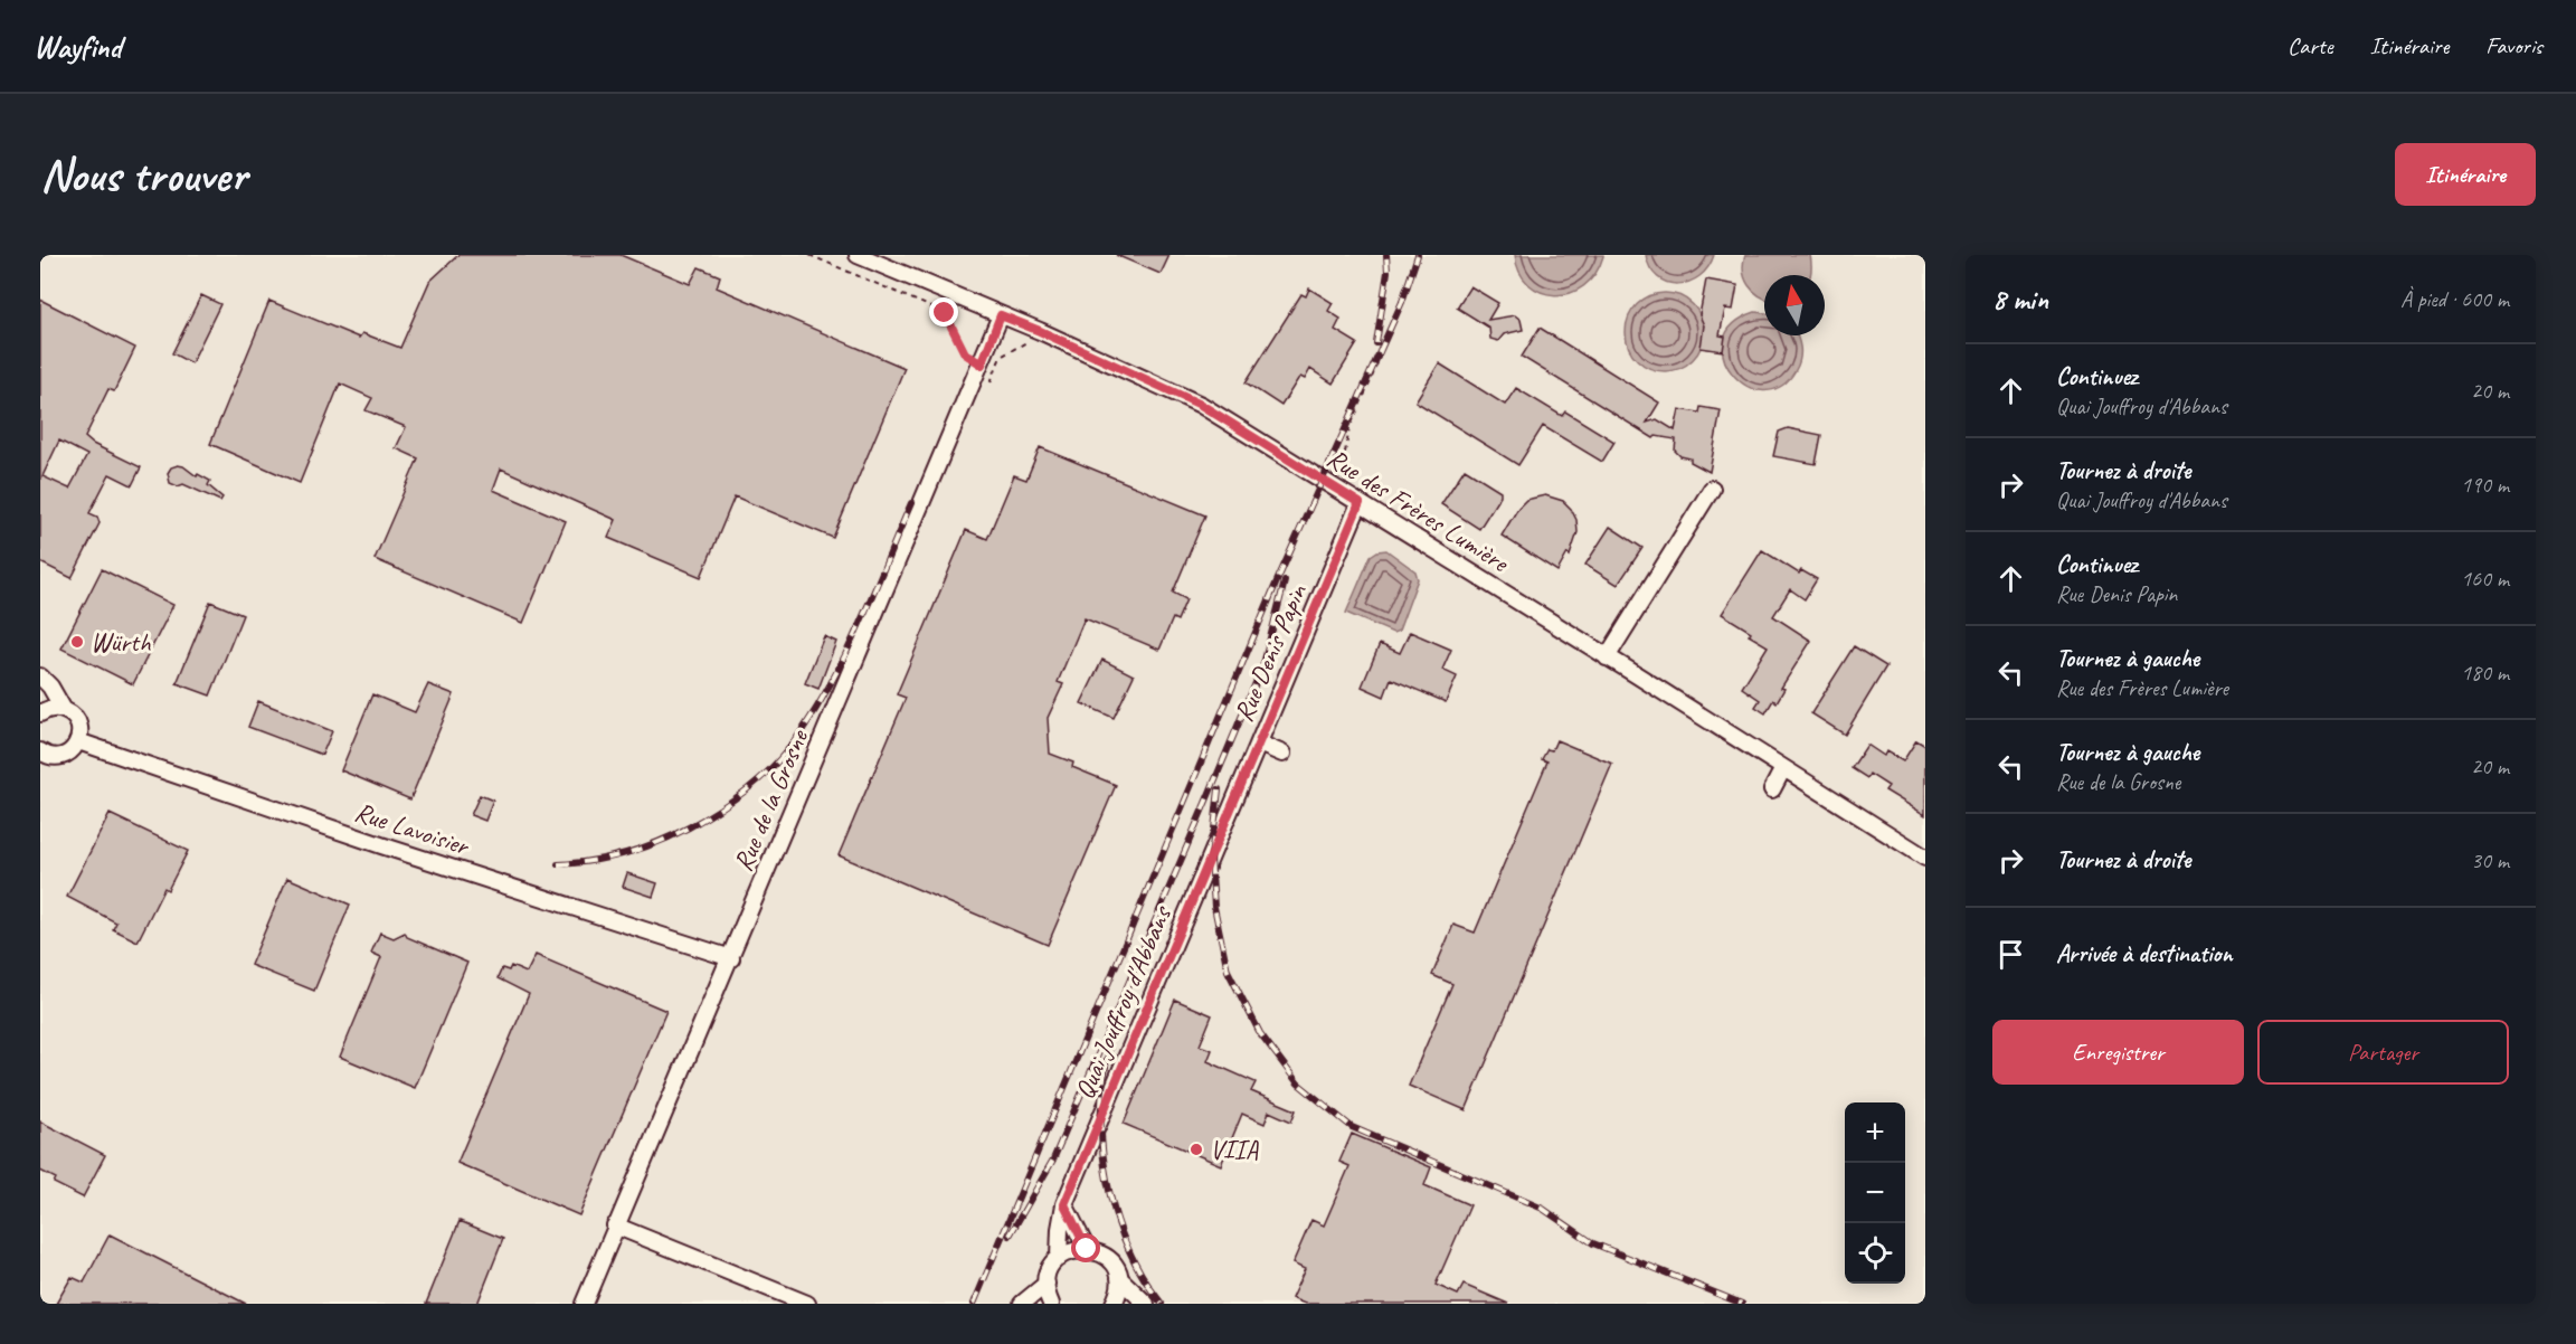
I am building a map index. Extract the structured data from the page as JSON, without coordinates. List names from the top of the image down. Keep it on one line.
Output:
{"streets":{"street":["Rue des Frères Lumière","Rue Denis Papin","Rue de la Grosne","Rue Lavoisier","Quai Jouffroy d'Abbans"]},"crossings":[["Rue des Frères Lumière","Rue Denis Papin"],["Rue des Frères Lumière","Rue de la Grosne"],["Rue Denis Papin","Quai Jouffroy d'Abbans"],["Rue de la Grosne","Rue Lavoisier"]],"places":["Würth","VIIA"],"north":"top","page":{"header":"Wayfind","nav":["Carte","Itinéraire","Favoris"],"buttons":["Itinéraire",["Enregistrer","Partager"]],"title":"Nous trouver","heading":["8 min","À pied · 600 m"],"list":[["Continuez","Quai Jouffroy d'Abbans","20 m"],["Tournez à droite","Quai Jouffroy d'Abbans","190 m"],["Continuez","Rue Denis Papin","160 m"],["Tournez à gauche","Rue des Frères Lumière","180 m"],["Tournez à gauche","Rue de la Grosne","20 m"],["Tournez à droite","30 m"],"Arrivée à destination"],"map_buttons":["+","−"]}}
